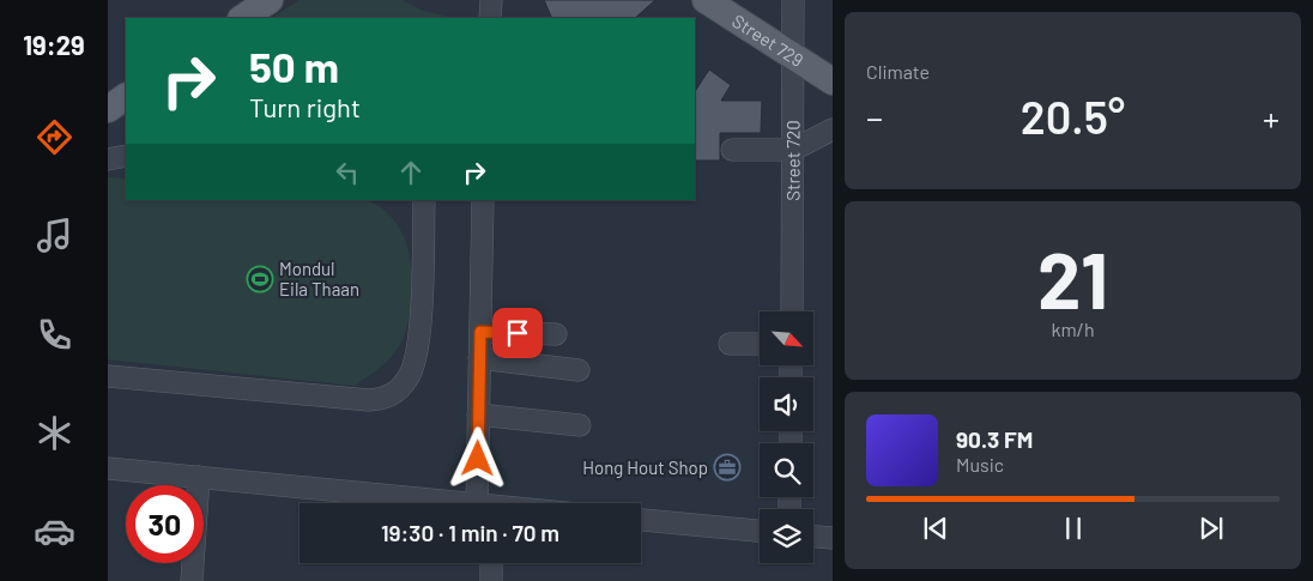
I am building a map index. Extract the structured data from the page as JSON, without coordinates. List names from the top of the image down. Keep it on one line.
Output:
{"streets":{"main road":["Street 729"],"street":["Street 720"]},"crossings":[["Street 729","Street 720"]],"places":{"sports":["Mondul Eila Thaan"],"office":["Hong Hout Shop"]},"north":"bottom right","page":{"tabs":"19:29","tile":["Climate",["21","km/h"]],"turn":["50 m","Turn right"],"heat":["−","20.5°","+"],"song":["90.3 FM","Music"],"limit":"30","trip":"19:30 · 1 min · 70 m"}}
